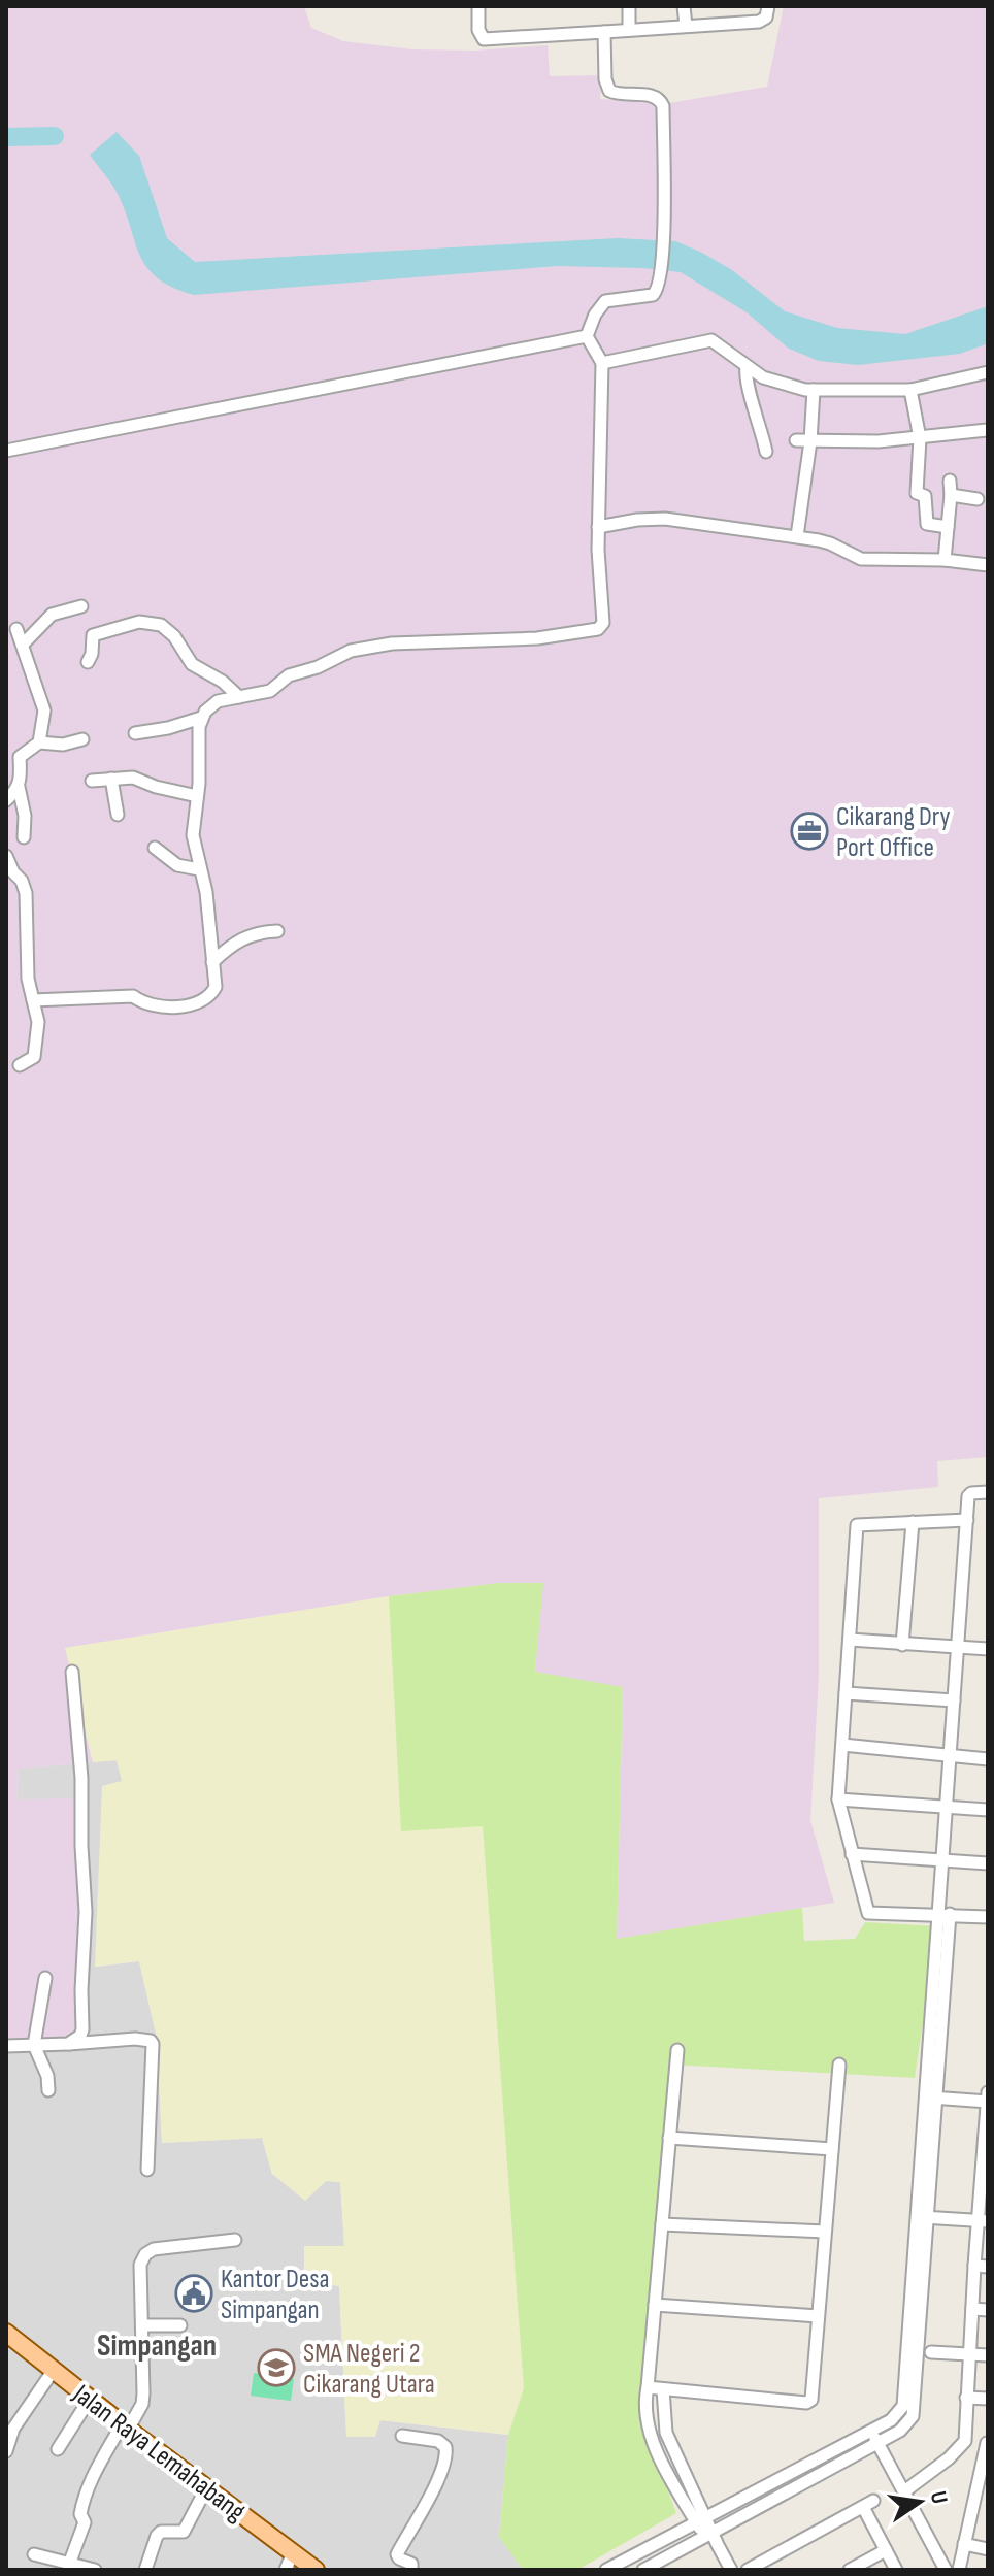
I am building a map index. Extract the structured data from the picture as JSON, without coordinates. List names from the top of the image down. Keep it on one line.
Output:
{"streets":{"main road":["Jalan Raya Lemahabang"]},"districts":["Simpangan"],"places":{"office":["Cikarang Dry Port Office"],"public building":["Kantor Desa Simpangan"],"school or university":["SMA Negeri 2 Cikarang Utara"]},"north":"right"}
